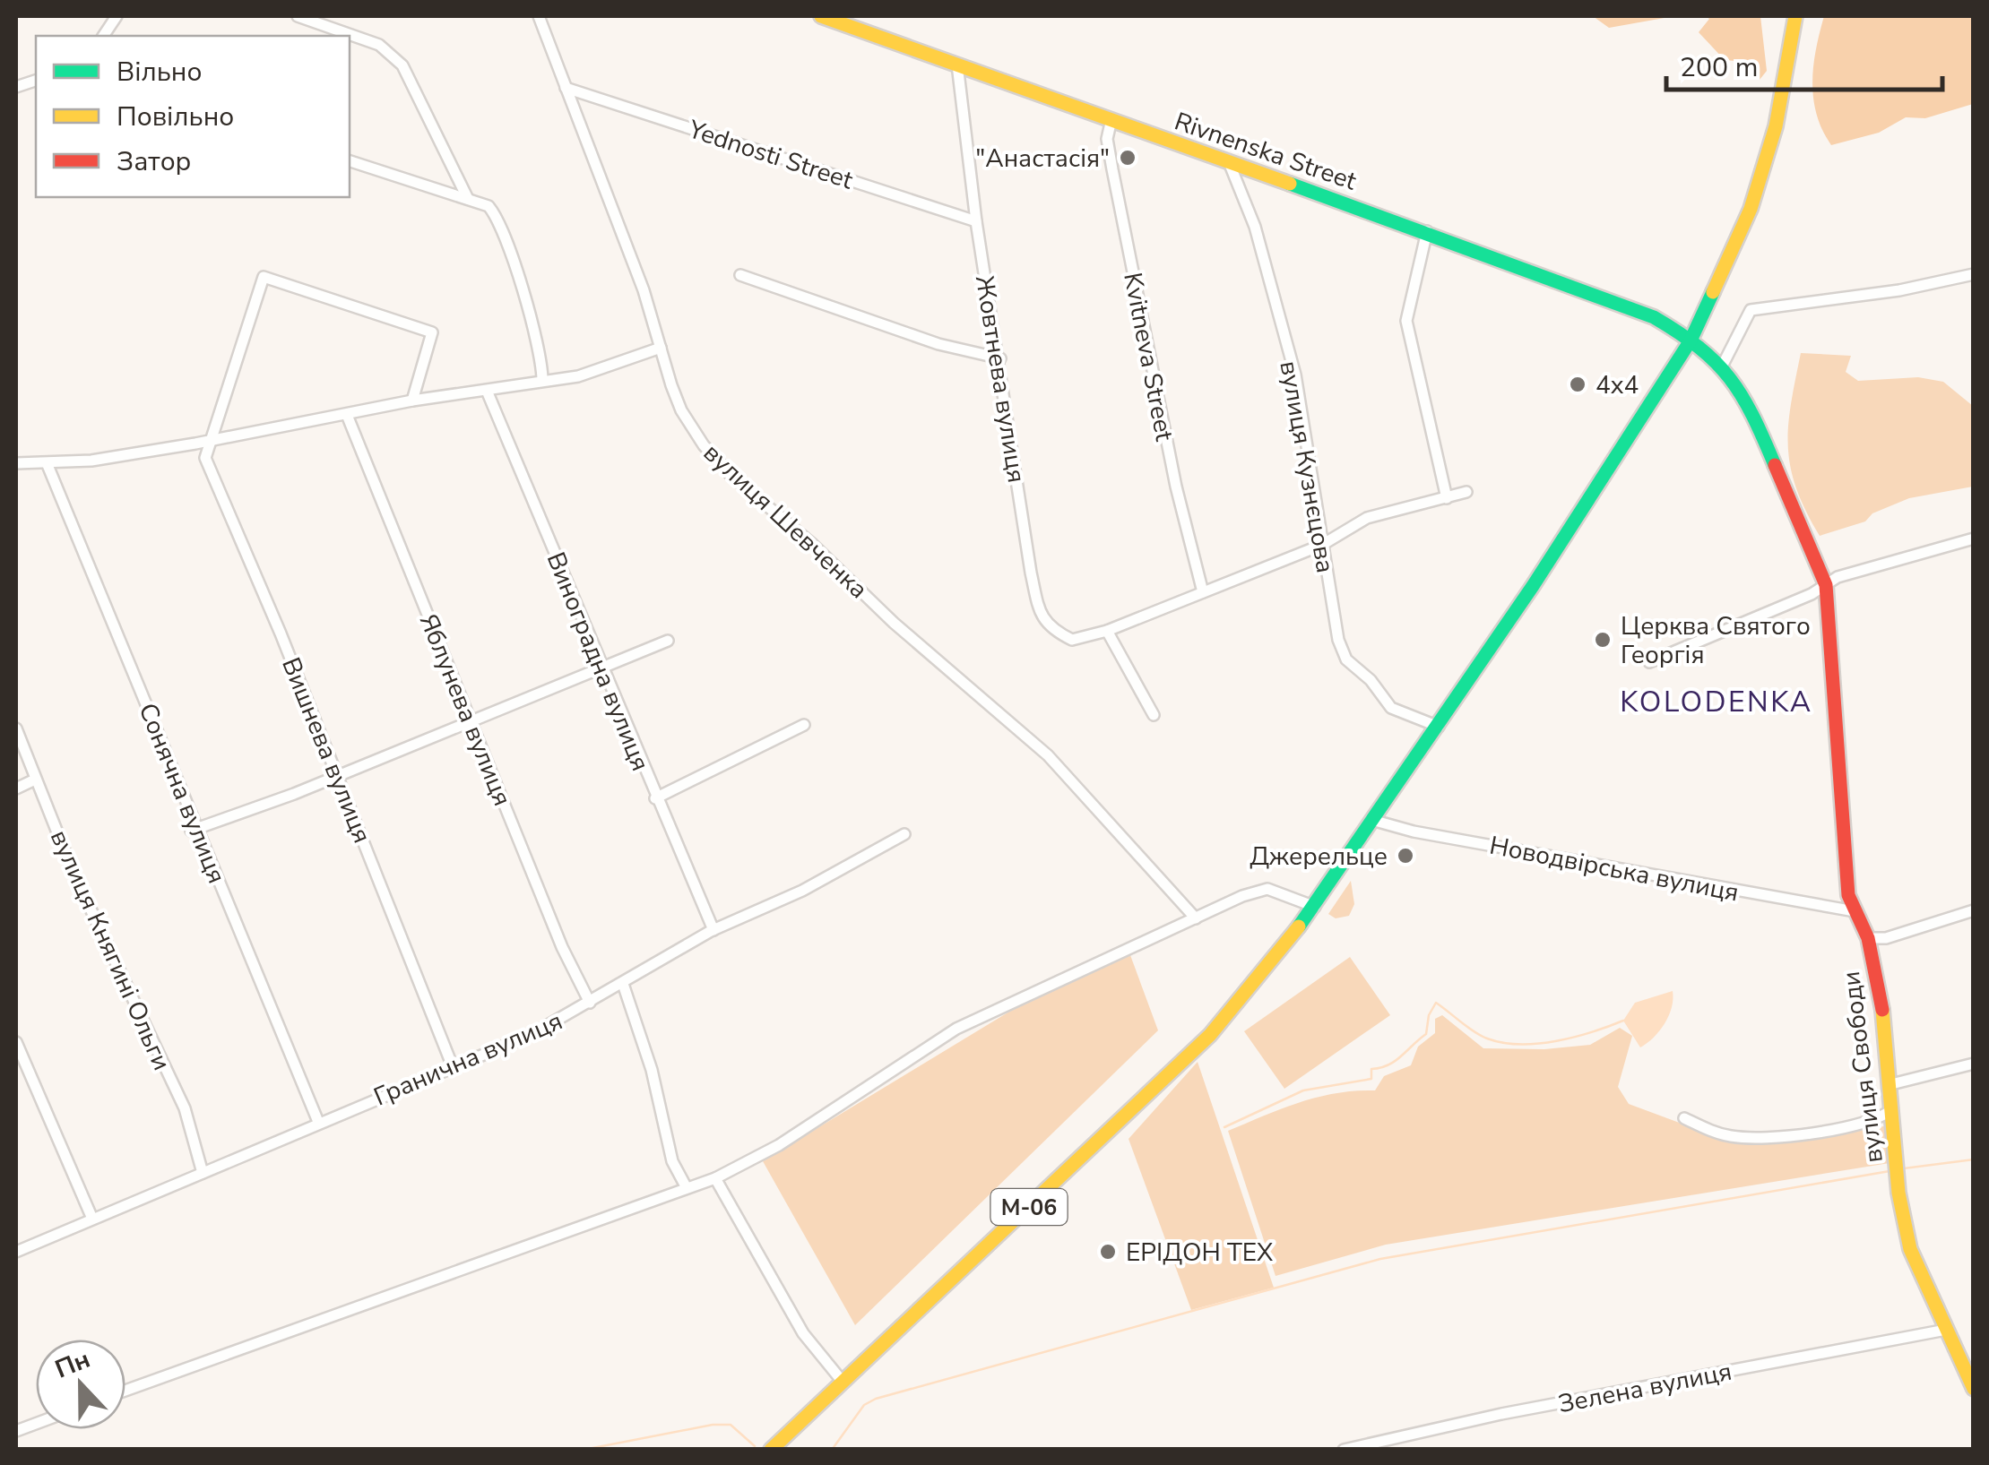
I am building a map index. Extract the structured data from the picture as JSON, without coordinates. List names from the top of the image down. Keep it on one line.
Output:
{"streets":{"main road":["Rivnenska Street","вулиця Свободи","М-06"],"street":["Yednosti Street","Kvitneva Street","Жовтнева вулиця","вулиця Кузнєцова","вулиця Шевченка","Виноградна вулиця","Яблунева вулиця","Вишнева вулиця","Сонячна вулиця","Новодвірська вулиця","вулиця Княгині Ольги","Гранична вулиця","Зелена вулиця"]},"crossings":[["Rivnenska Street","Kvitneva Street"],["Rivnenska Street","Жовтнева вулиця"],["Rivnenska Street","вулиця Кузнєцова"],["Rivnenska Street","вулиця Свободи"],["Rivnenska Street","М-06"],["Yednosti Street","Жовтнева вулиця"],["Yednosti Street","вулиця Шевченка"],["Kvitneva Street","Жовтнева вулиця"],["Жовтнева вулиця","вулиця Кузнєцова"],["вулиця Кузнєцова","М-06"],["Виноградна вулиця","Гранична вулиця"],["Яблунева вулиця","Гранична вулиця"],["Вишнева вулиця","Гранична вулиця"],["Сонячна вулиця","Гранична вулиця"],["Новодвірська вулиця","вулиця Свободи"],["Новодвірська вулиця","М-06"],["вулиця Княгині Ольги","Гранична вулиця"],["вулиця Свободи","М-06"],["вулиця Свободи","Зелена вулиця"]],"districts":["KOLODENKA"],"places":["\"Анастасія\"","4x4","Церква Святого Георгія","Джерельце","ЕРІДОН ТЕХ"],"legend":["Вільно","Повільно","Затор"],"scale_bar":"200 m","north":"top"}
